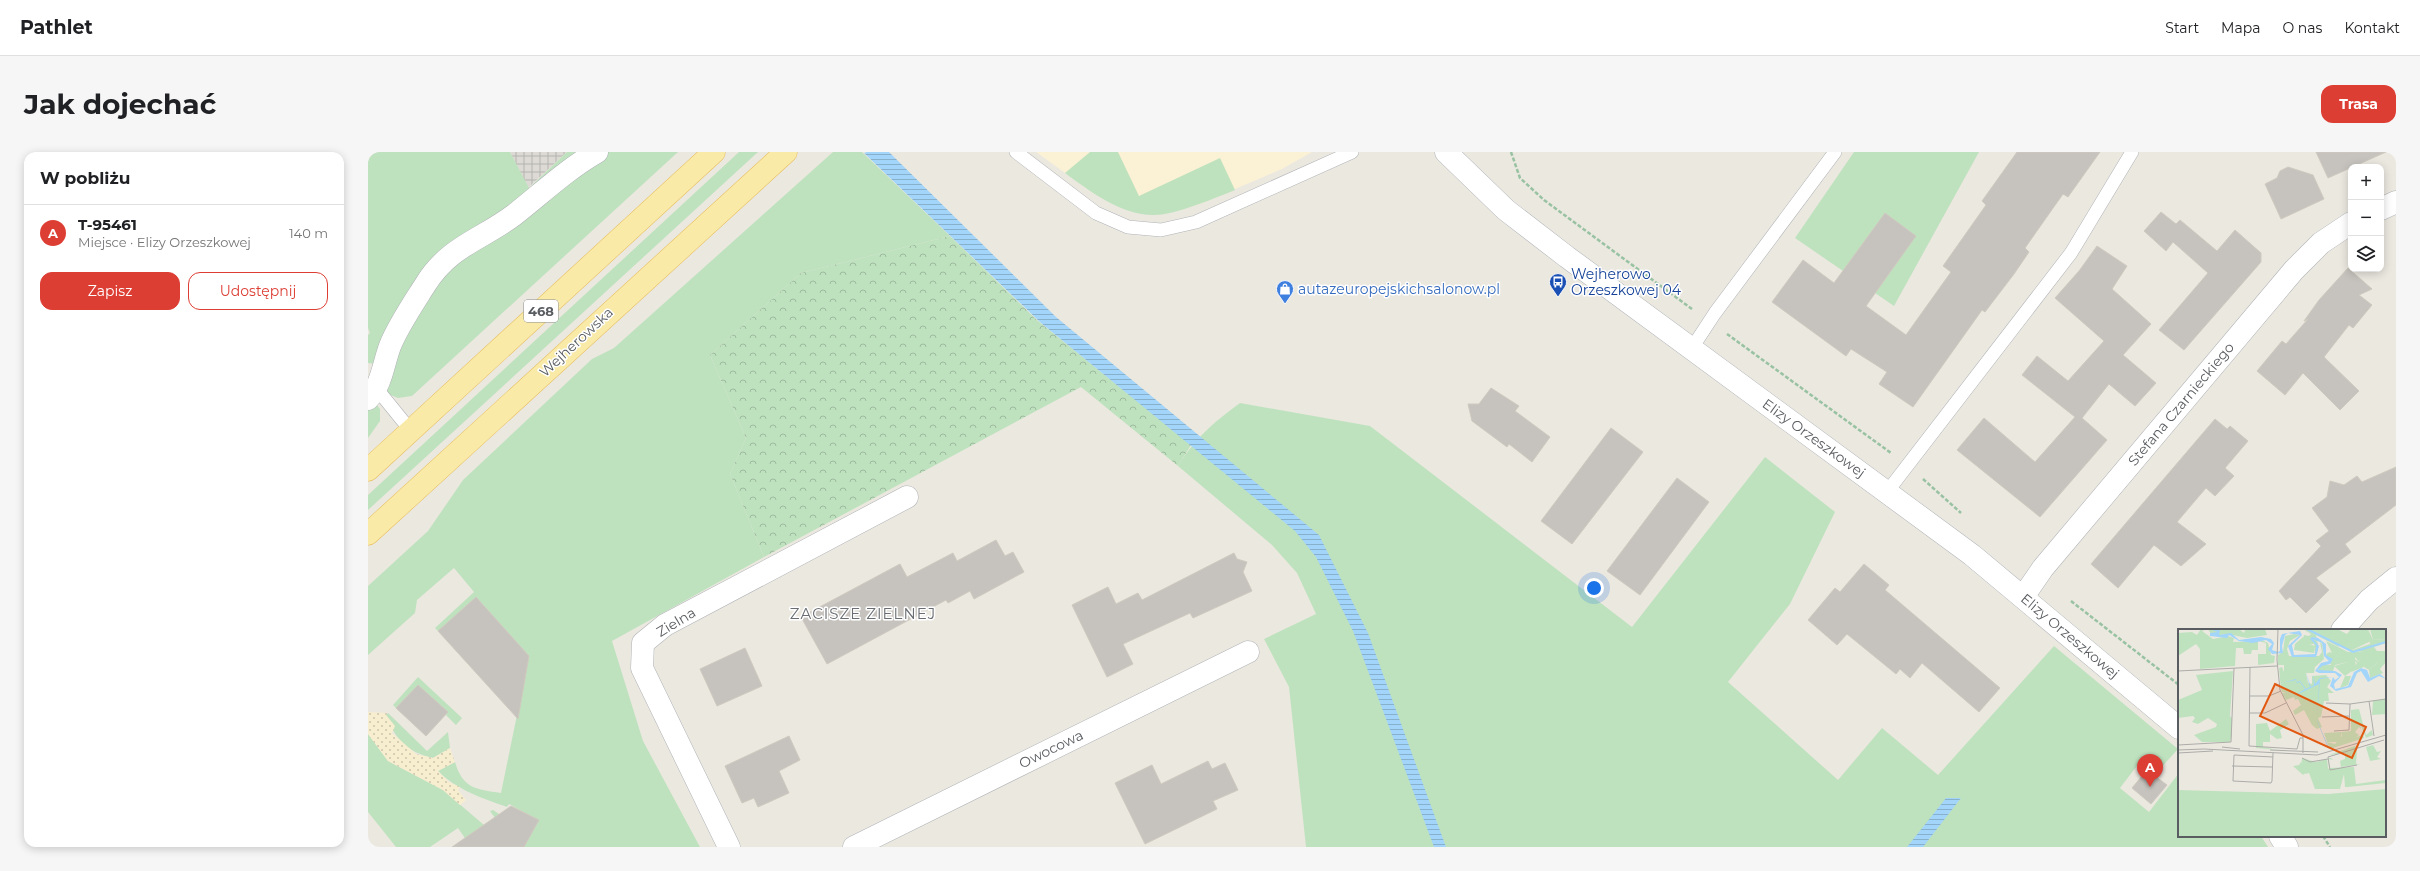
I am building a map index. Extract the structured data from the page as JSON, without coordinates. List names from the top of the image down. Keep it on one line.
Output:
{"streets":{"main road":["468","Wejherowska"],"street":["Stefana Czarnieckiego","Elizy Orzeszkowej","Zielna","Owocowa"]},"crossings":[["Stefana Czarnieckiego","Elizy Orzeszkowej"]],"districts":["ZACISZE ZIELNEJ"],"places":{"bus stop":["Wejherowo Orzeszkowej 04"],"shop":["autazeuropejskichsalonow.pl"]},"page":{"header":"Pathlet","nav":["Start","Mapa","O nas","Kontakt"],"buttons":["Trasa",["Zapisz","Udostępnij"]],"title":"Jak dojechać","heading":"W pobliżu","map_buttons":["+","−"],"list":[{"mark":"A","name":"T-95461","note":"Miejsce · Elizy Orzeszkowej","value":"140 m"}],"pins":"A"}}
